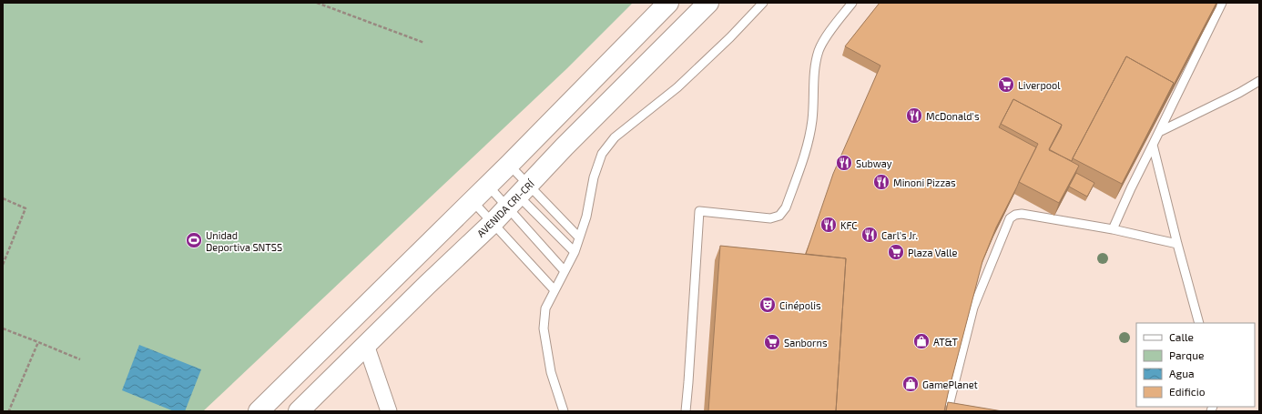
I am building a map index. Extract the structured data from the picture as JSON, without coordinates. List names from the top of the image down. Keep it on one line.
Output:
{"streets":{"main road":["AVENIDA CRI-CRÍ"]},"places":{"supermarket":["Liverpool","Plaza Valle","Sanborns"],"restaurant":["McDonald's","Subway","Minoni Pizzas","KFC","Carl's Jr."],"sports":["Unidad Deportiva SNTSS"],"theatre":["Cinépolis"],"shop":["AT&T","GamePlanet"]},"legend":["Calle","Parque","Agua","Edificio"]}
